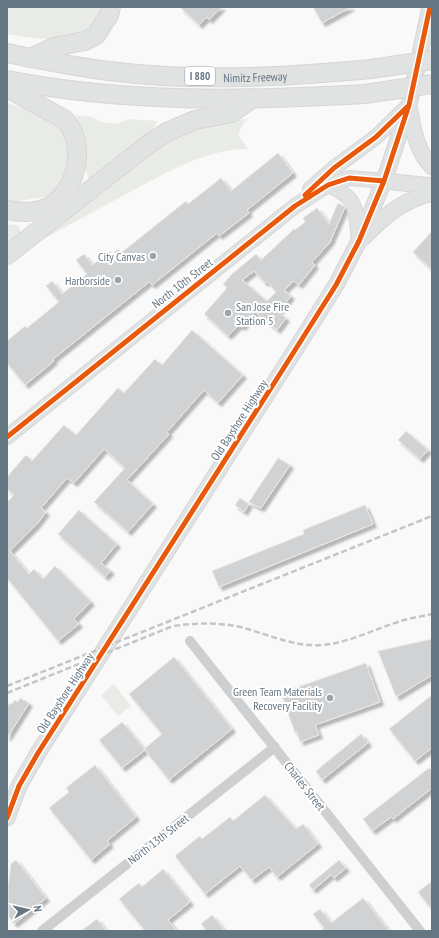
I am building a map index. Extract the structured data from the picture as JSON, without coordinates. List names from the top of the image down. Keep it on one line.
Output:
{"streets":{"highway":["I 880","Nimitz Freeway"],"main road":["North 10th Street","Old Bayshore Highway"],"street":["Charles Street","North 13th Street"]},"crossings":[["North 10th Street","Old Bayshore Highway"],["Charles Street","North 13th Street"]],"places":["City Canvas","Harborside","San Jose Fire Station 5","Green Team Materials Recovery Facility"],"north":"right"}
